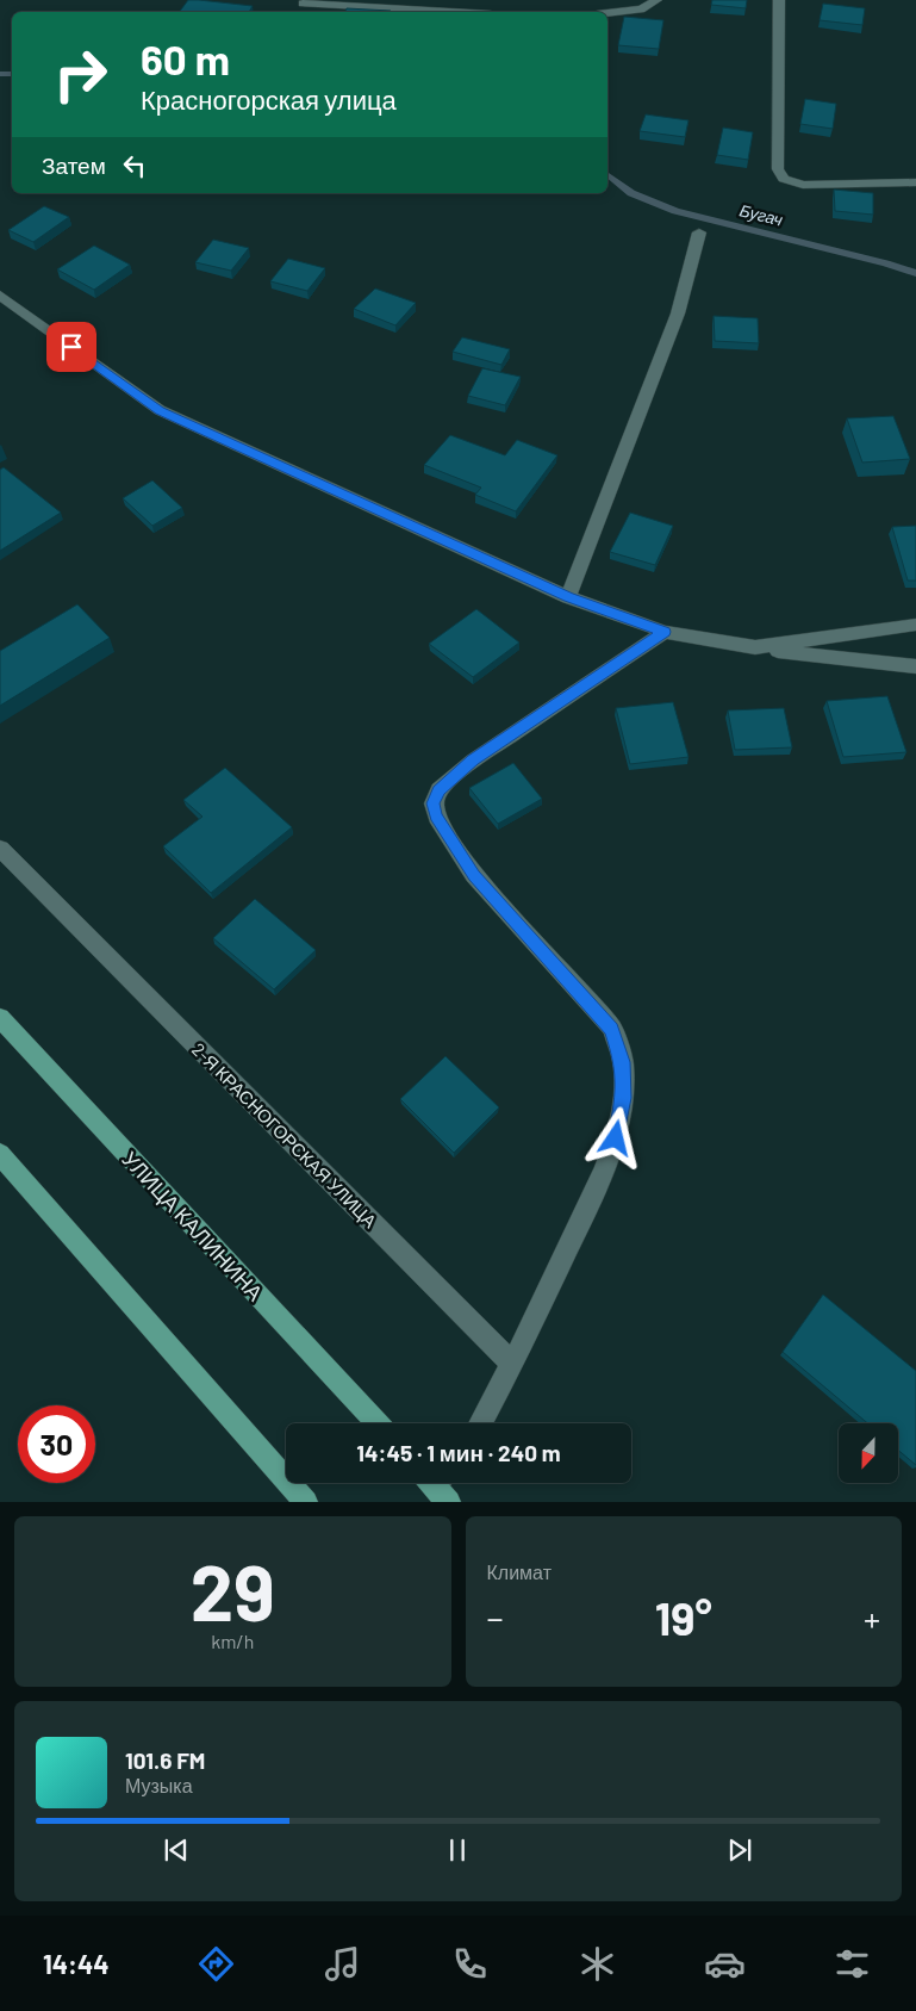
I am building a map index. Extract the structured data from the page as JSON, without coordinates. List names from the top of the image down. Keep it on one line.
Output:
{"streets":{"main road":["УЛИЦА КАЛИНИНА"],"street":["2-Я КРАСНОГОРСКАЯ УЛИЦА"]},"water":["Бугач"],"north":"bottom","page":{"turn":["60 m","Красногорская улица"],"then":"Затем","limit":"30","trip":"14:45 · 1 мин · 240 m","tile":[["29","km/h"],"Климат"],"heat":["−","19°","+"],"song":["101.6 FM","Музыка"],"tabs":"14:44"}}
